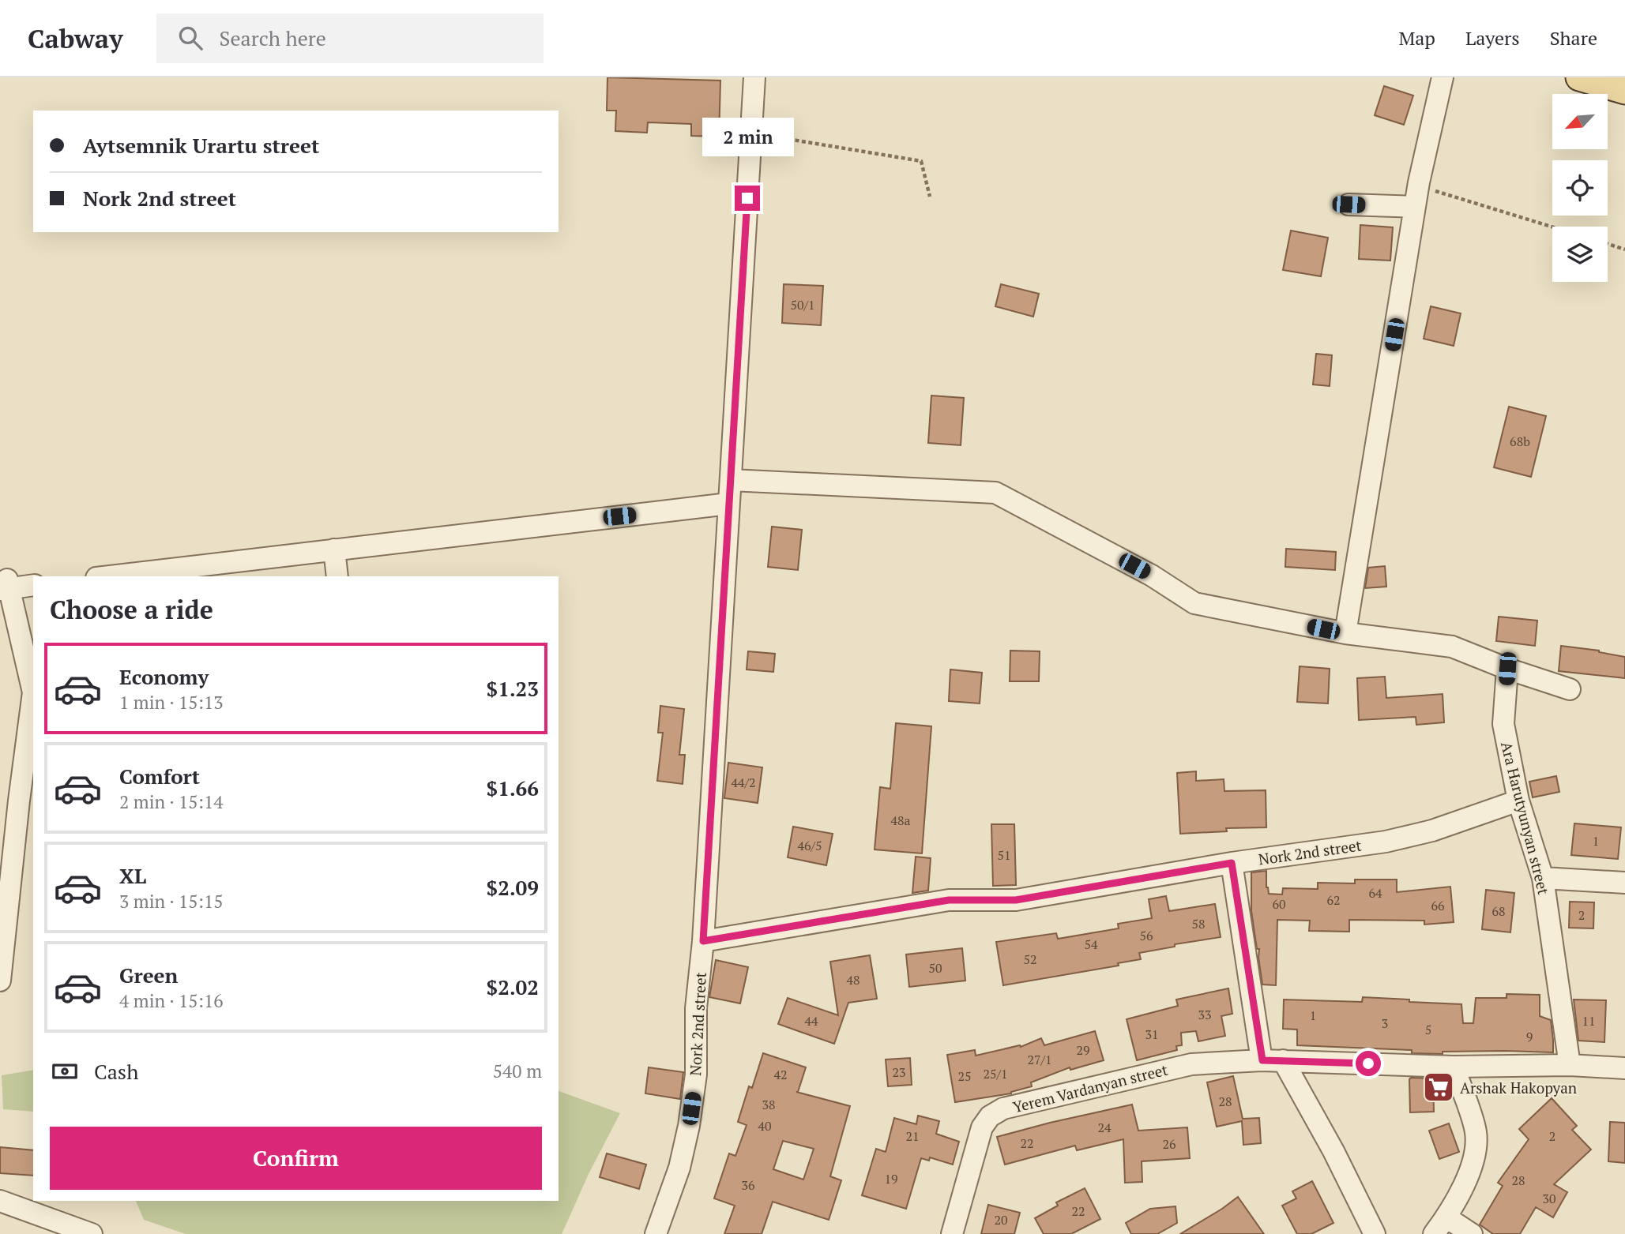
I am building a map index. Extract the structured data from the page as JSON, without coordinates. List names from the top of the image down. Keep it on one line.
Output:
{"streets":{"street":["Ara Harutyunyan street","Nork 2nd street","Yerem Vardanyan street"]},"crossings":[["Ara Harutyunyan street","Nork 2nd street"],["Ara Harutyunyan street","Yerem Vardanyan street"]],"places":{"supermarket":["Arshak Hakopyan"]},"house_numbers":["50/1","68b","44/2","48a","1","46/5","51","64","62","60","66","68","2","58","56","54","52","50","48","33","1","44","11","3","5","31","9","29","27/1","23","25/1","42","25","28","38","40","24","21","2","22","26","19","28","36","30","22","20"],"north":"bottom left","page":{"header":"Cabway","search":"Search here","nav":["Map","Layers","Share"],"banner":["Aytsemnik Urartu street","Nork 2nd street"],"bubble":"2 min","heading":"Choose a ride","list":[{"name":"Economy","note":"1 min · 15:13","value":"$1.23"},{"name":"Comfort","note":"2 min · 15:14","value":"$1.66"},{"name":"XL","note":"3 min · 15:15","value":"$2.09"},{"name":"Green","note":"4 min · 15:16","value":"$2.02"}],"pay":["Cash","540 m"],"buttons":"Confirm"}}
